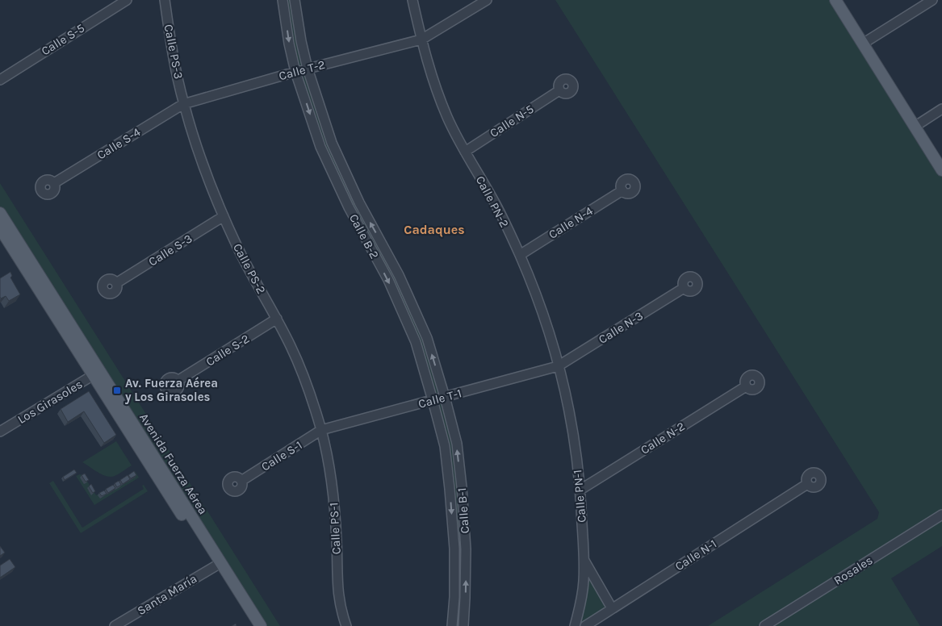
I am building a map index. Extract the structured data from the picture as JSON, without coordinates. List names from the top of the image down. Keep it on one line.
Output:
{"streets":{"main road":["Avenida Fuerza Aérea"],"street":["Calle S-5","Calle PS-3","Calle T-2","Calle N-5","Calle S-4","Calle PN-2","Calle N-4","Calle B-2","Calle S-3","Calle PS-2","Calle N-3","Calle S-2","Calle T-1","Los Girasoles","Calle N-2","Calle S-1","Calle PN-1","Calle B-1","Calle PS-1","Calle N-1","Rosales","Santa María"]},"crossings":[["Calle PS-3","Calle T-2"],["Calle PS-3","Calle S-4"],["Calle PS-3","Calle PS-2"],["Calle T-2","Calle S-4"],["Calle T-2","Calle PN-2"],["Calle T-2","Calle B-2"],["Calle T-2","Calle PS-2"],["Calle N-5","Calle PN-2"],["Calle S-4","Calle PS-2"],["Calle PN-2","Calle N-4"],["Calle PN-2","Calle N-3"],["Calle PN-2","Calle T-1"],["Calle PN-2","Calle PN-1"],["Calle B-2","Calle T-1"],["Calle B-2","Calle B-1"],["Calle S-3","Calle PS-2"],["Calle PS-2","Calle S-2"],["Calle PS-2","Calle T-1"],["Calle PS-2","Calle S-1"],["Calle PS-2","Calle PS-1"],["Calle N-3","Calle T-1"],["Calle N-3","Calle PN-1"],["Calle T-1","Calle S-1"],["Calle T-1","Calle PN-1"],["Calle T-1","Calle B-1"],["Calle T-1","Calle PS-1"],["Los Girasoles","Avenida Fuerza Aérea"],["Calle N-2","Calle PN-1"],["Calle S-1","Calle PS-1"],["Avenida Fuerza Aérea","Santa María"]],"districts":["Cadaques"],"places":{"transit":["Av. Fuerza Aérea y Los Girasoles"]}}
